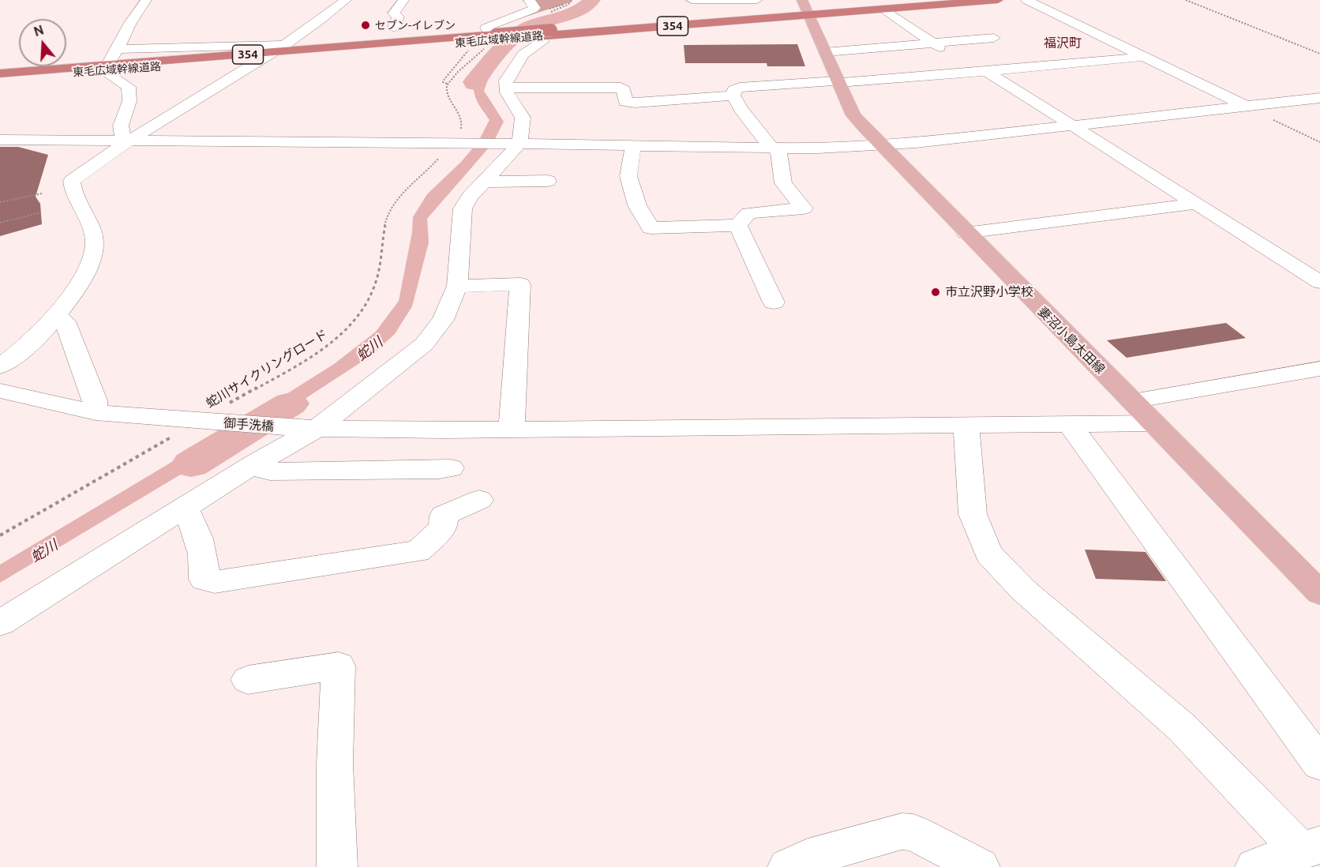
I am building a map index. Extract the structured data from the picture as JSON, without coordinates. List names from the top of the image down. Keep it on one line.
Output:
{"streets":{"highway":["354","東毛広域幹線道路"],"main road":["妻沼小島太田線"],"street":["御手洗橋"],"path":["蛇川サイクリングロード"]},"crossings":[["東毛広域幹線道路","妻沼小島太田線"],["妻沼小島太田線","御手洗橋"]],"districts":["福沢町"],"water":["蛇川"],"places":["セブン-イレブン","市立沢野小学校"],"north":"top"}
